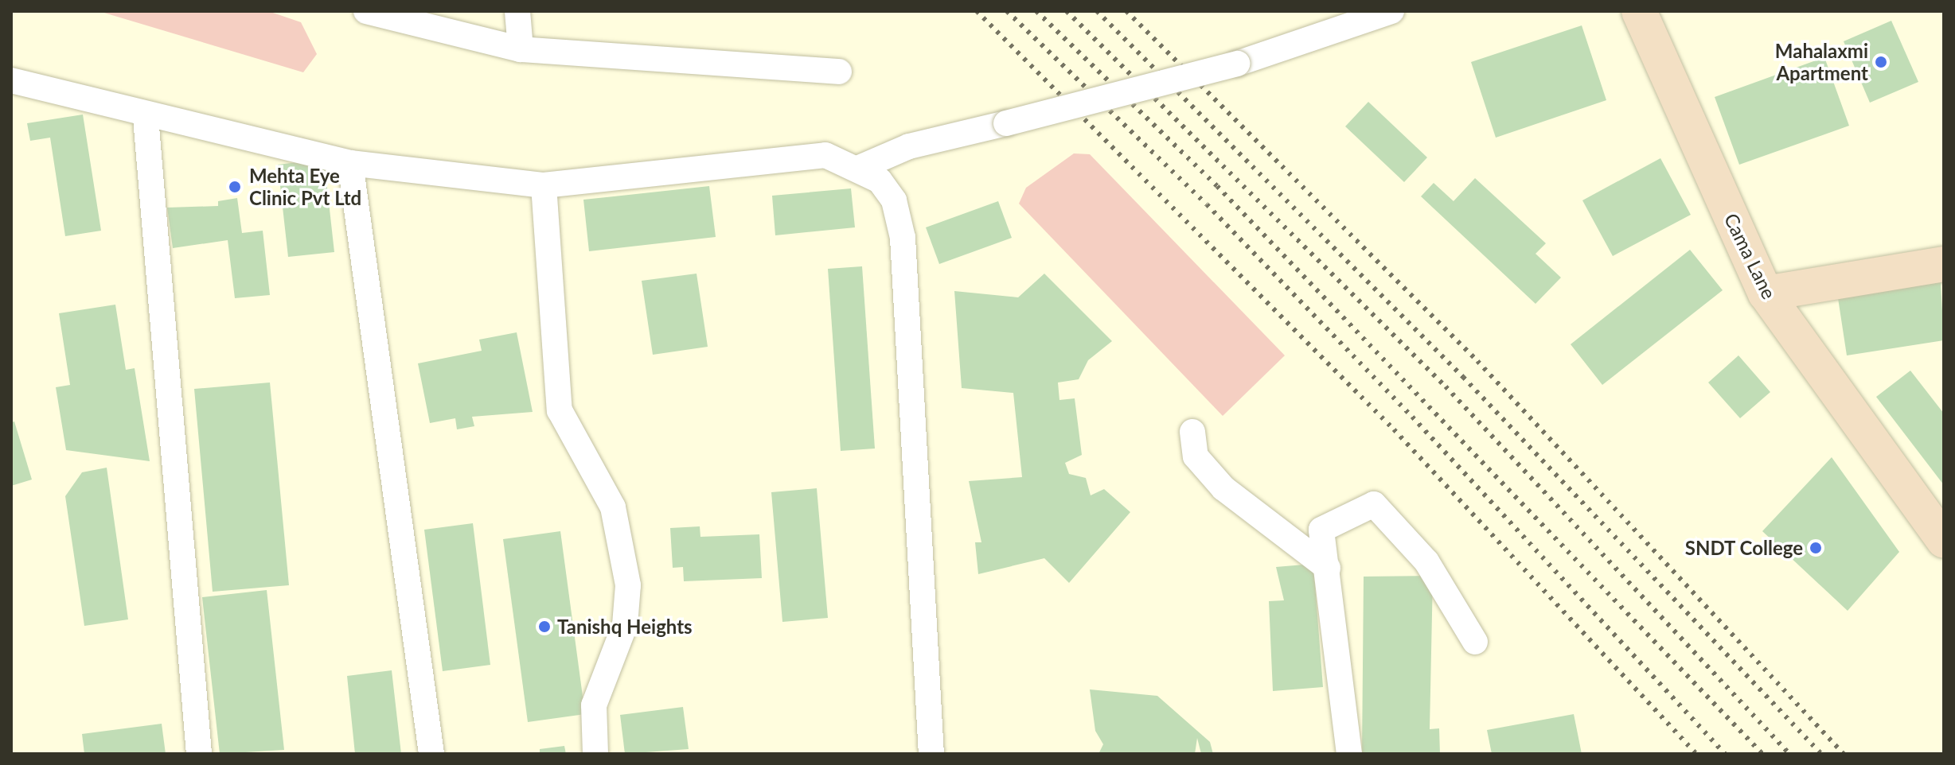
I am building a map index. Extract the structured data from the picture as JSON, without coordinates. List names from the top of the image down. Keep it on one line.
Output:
{"streets":{"street":["Cama Lane"]},"places":["Mahalaxmi Apartment","Mehta Eye Clinic Pvt Ltd","SNDT College","Tanishq Heights"]}
